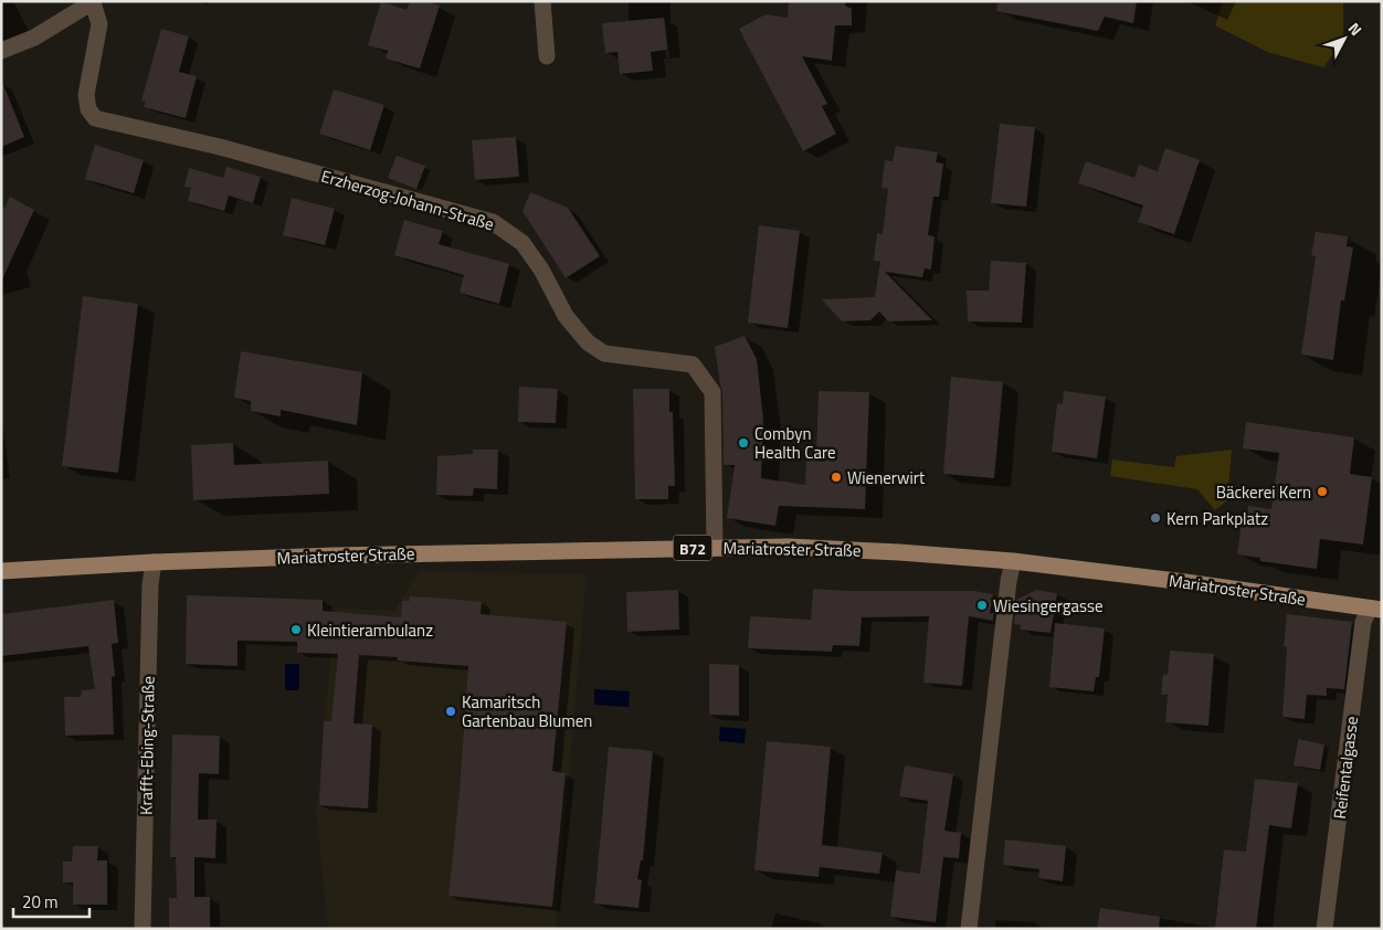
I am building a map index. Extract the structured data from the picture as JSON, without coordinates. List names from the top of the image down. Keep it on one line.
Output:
{"streets":{"main road":["B72","Mariatroster Straße"],"street":["Erzherzog-Johann-Straße","Krafft-Ebing-Straße","Reifentalgasse"]},"crossings":[["Erzherzog-Johann-Straße","Mariatroster Straße"],["Mariatroster Straße","Krafft-Ebing-Straße"],["Mariatroster Straße","Reifentalgasse"]],"places":["Combyn Health Care","Wienerwirt","Bäckerei Kern","Kern Parkplatz","Wiesingergasse","Kleintierambulanz","Kamaritsch Gartenbau Blumen"],"scale_bar":"20 m","north":"top right"}
